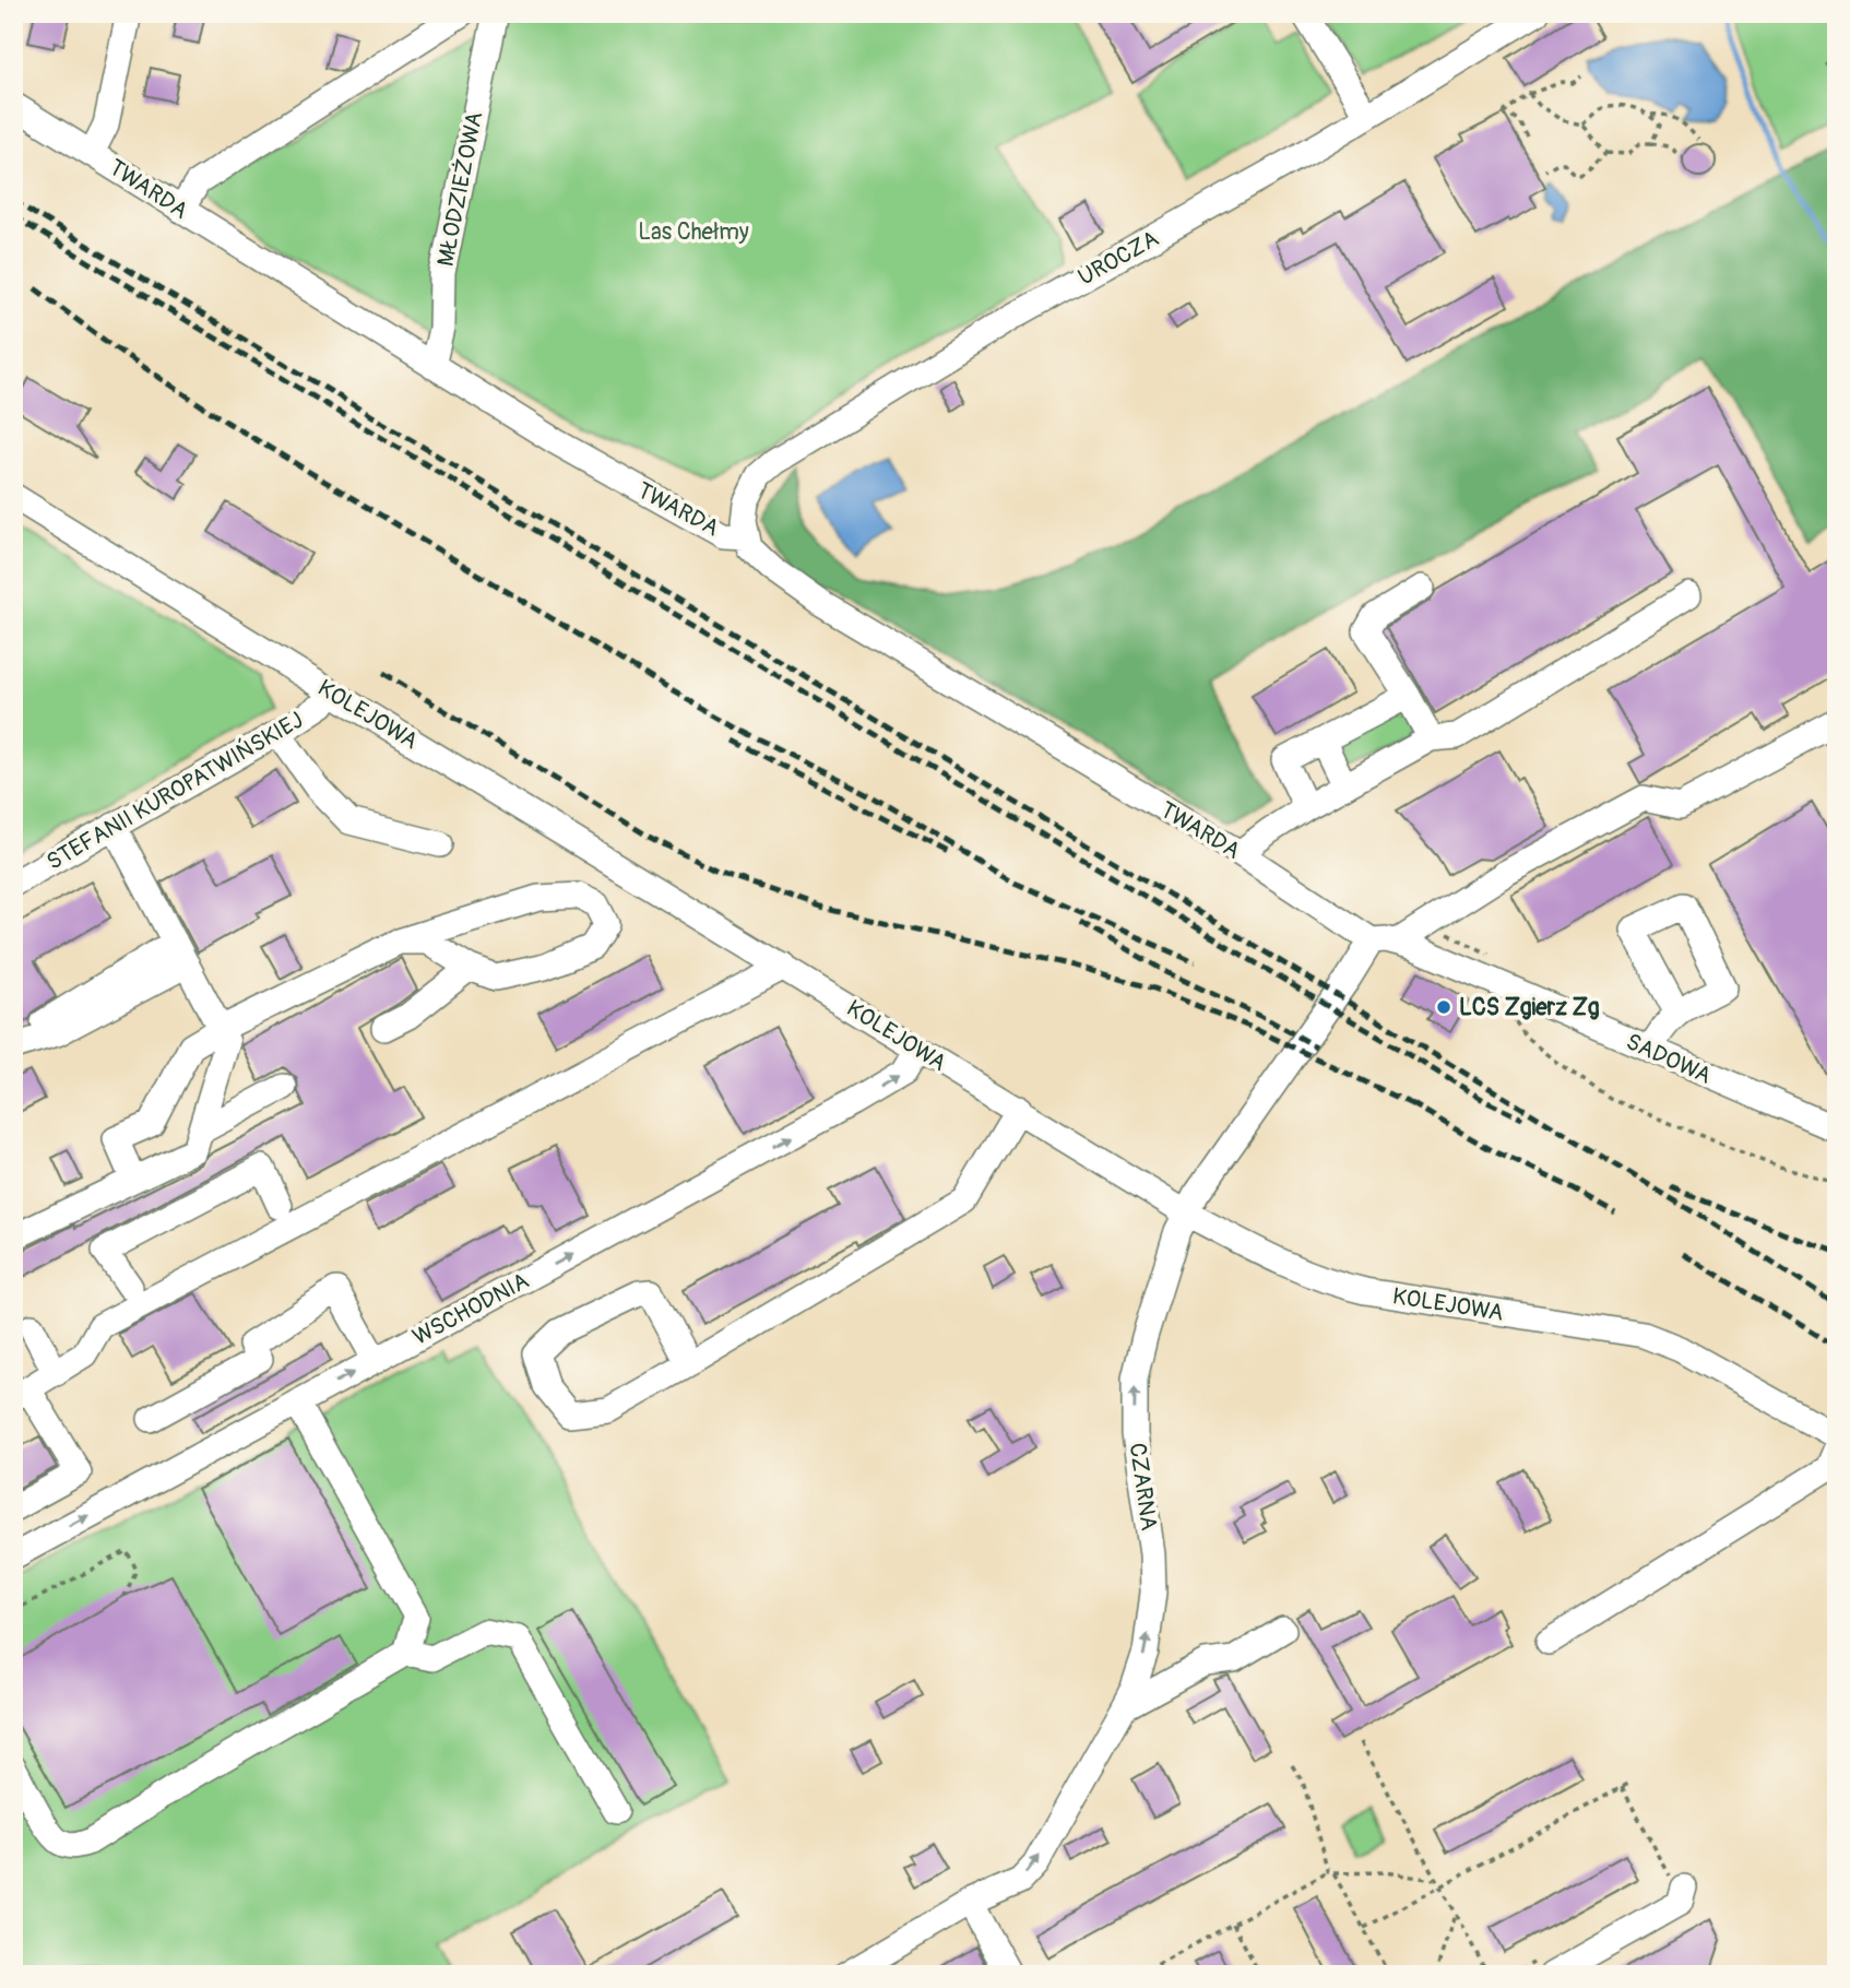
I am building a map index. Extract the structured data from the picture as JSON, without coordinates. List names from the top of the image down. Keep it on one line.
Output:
{"streets":{"street":["TWARDA","MŁODZIEŻOWA","UROCZA","KOLEJOWA","STEFANII KUROPATWIŃSKIEJ","SADOWA","WSCHODNIA","CZARNA"]},"crossings":[["TWARDA","MŁODZIEŻOWA"],["TWARDA","UROCZA"],["TWARDA","SADOWA"],["TWARDA","CZARNA"],["KOLEJOWA","STEFANII KUROPATWIŃSKIEJ"],["KOLEJOWA","WSCHODNIA"],["KOLEJOWA","CZARNA"],["SADOWA","CZARNA"]],"one_way":["CZARNA"],"parks":["Las Chełmy"],"places":["LCS Zgierz Zg"]}
